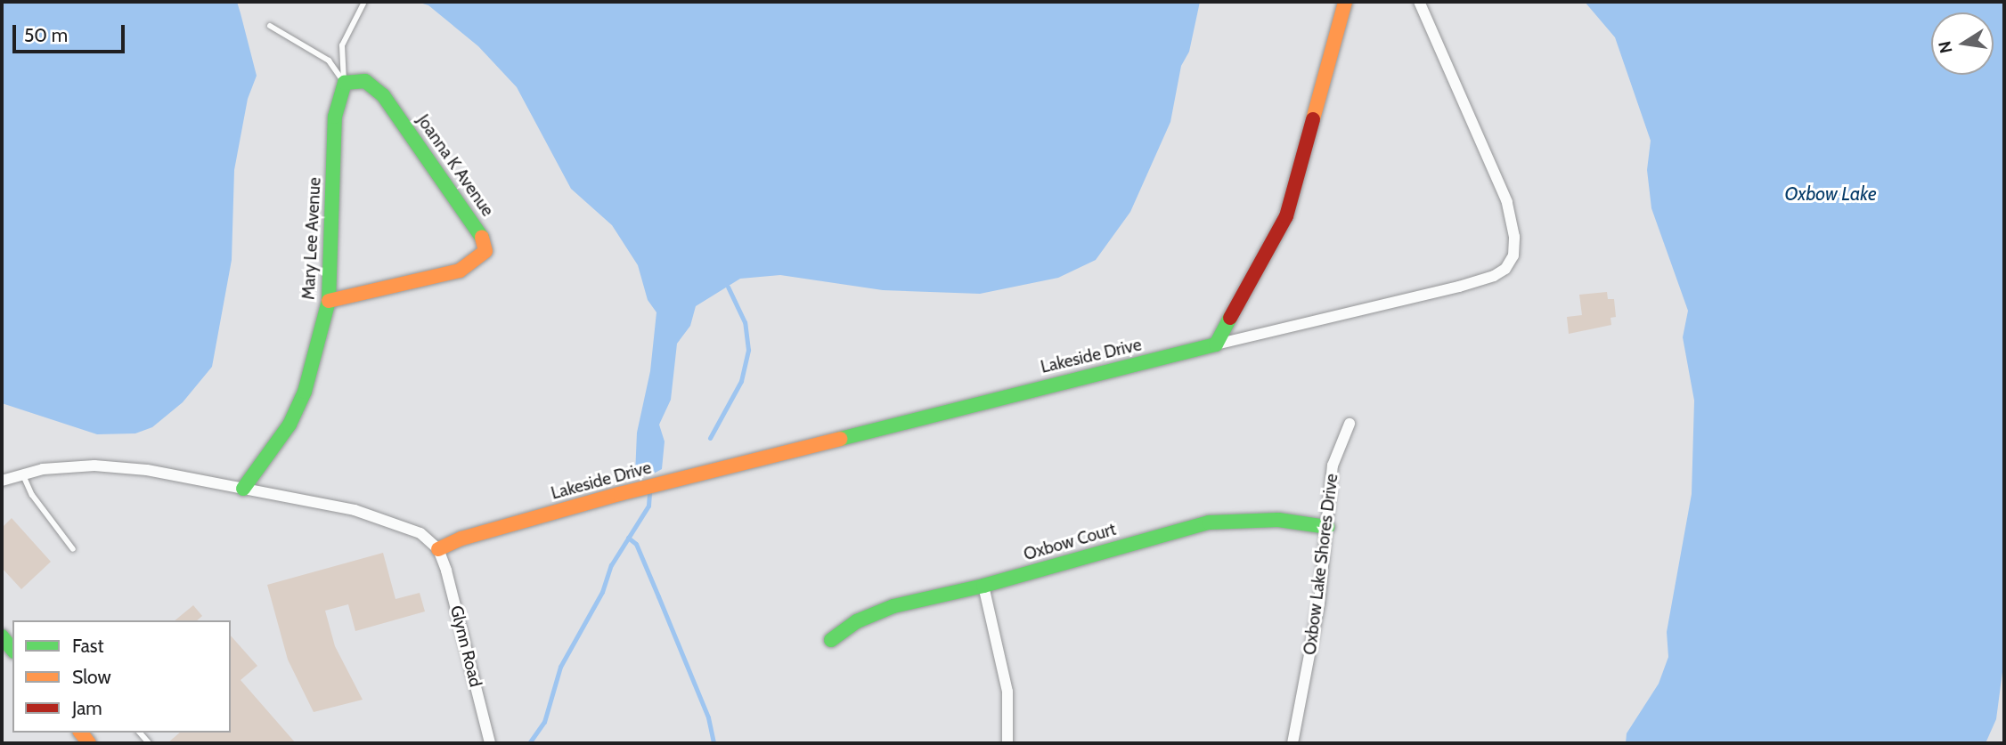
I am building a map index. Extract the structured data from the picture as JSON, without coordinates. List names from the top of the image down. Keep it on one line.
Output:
{"streets":{"main road":["Joanna K Avenue","Mary Lee Avenue","Lakeside Drive","Oxbow Court"],"street":["Oxbow Lake Shores Drive","Glynn Road"]},"crossings":[["Joanna K Avenue","Mary Lee Avenue"],["Lakeside Drive","Glynn Road"],["Oxbow Court","Oxbow Lake Shores Drive"]],"water":["Oxbow Lake"],"legend":["Fast","Slow","Jam"],"scale_bar":"50 m","north":"left"}
